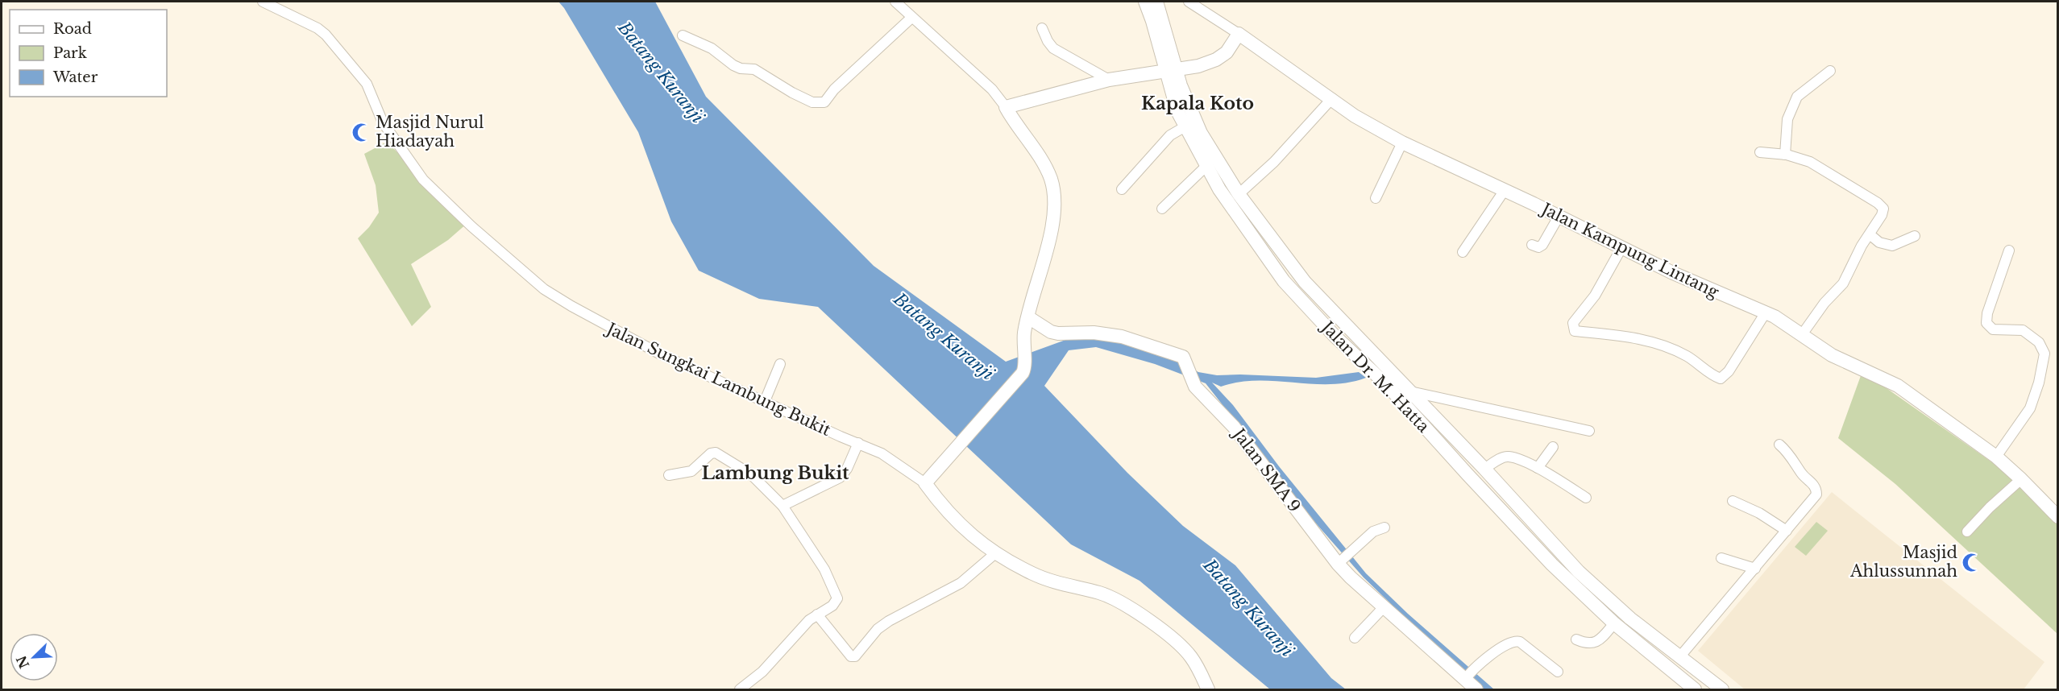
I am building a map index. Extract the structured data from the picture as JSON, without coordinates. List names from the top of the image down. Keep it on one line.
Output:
{"streets":{"street":["Jalan Kampung Lintang","Jalan Dr. M. Hatta","Jalan Sungkai Lambung Bukit","Jalan SMA 9"]},"districts":["Kapala Koto","Lambung Bukit"],"water":["Batang Kuranji"],"places":{"mosque":["Masjid Nurul Hiadayah","Masjid Ahlussunnah"]},"legend":["Road","Park","Water"],"north":"bottom left"}
